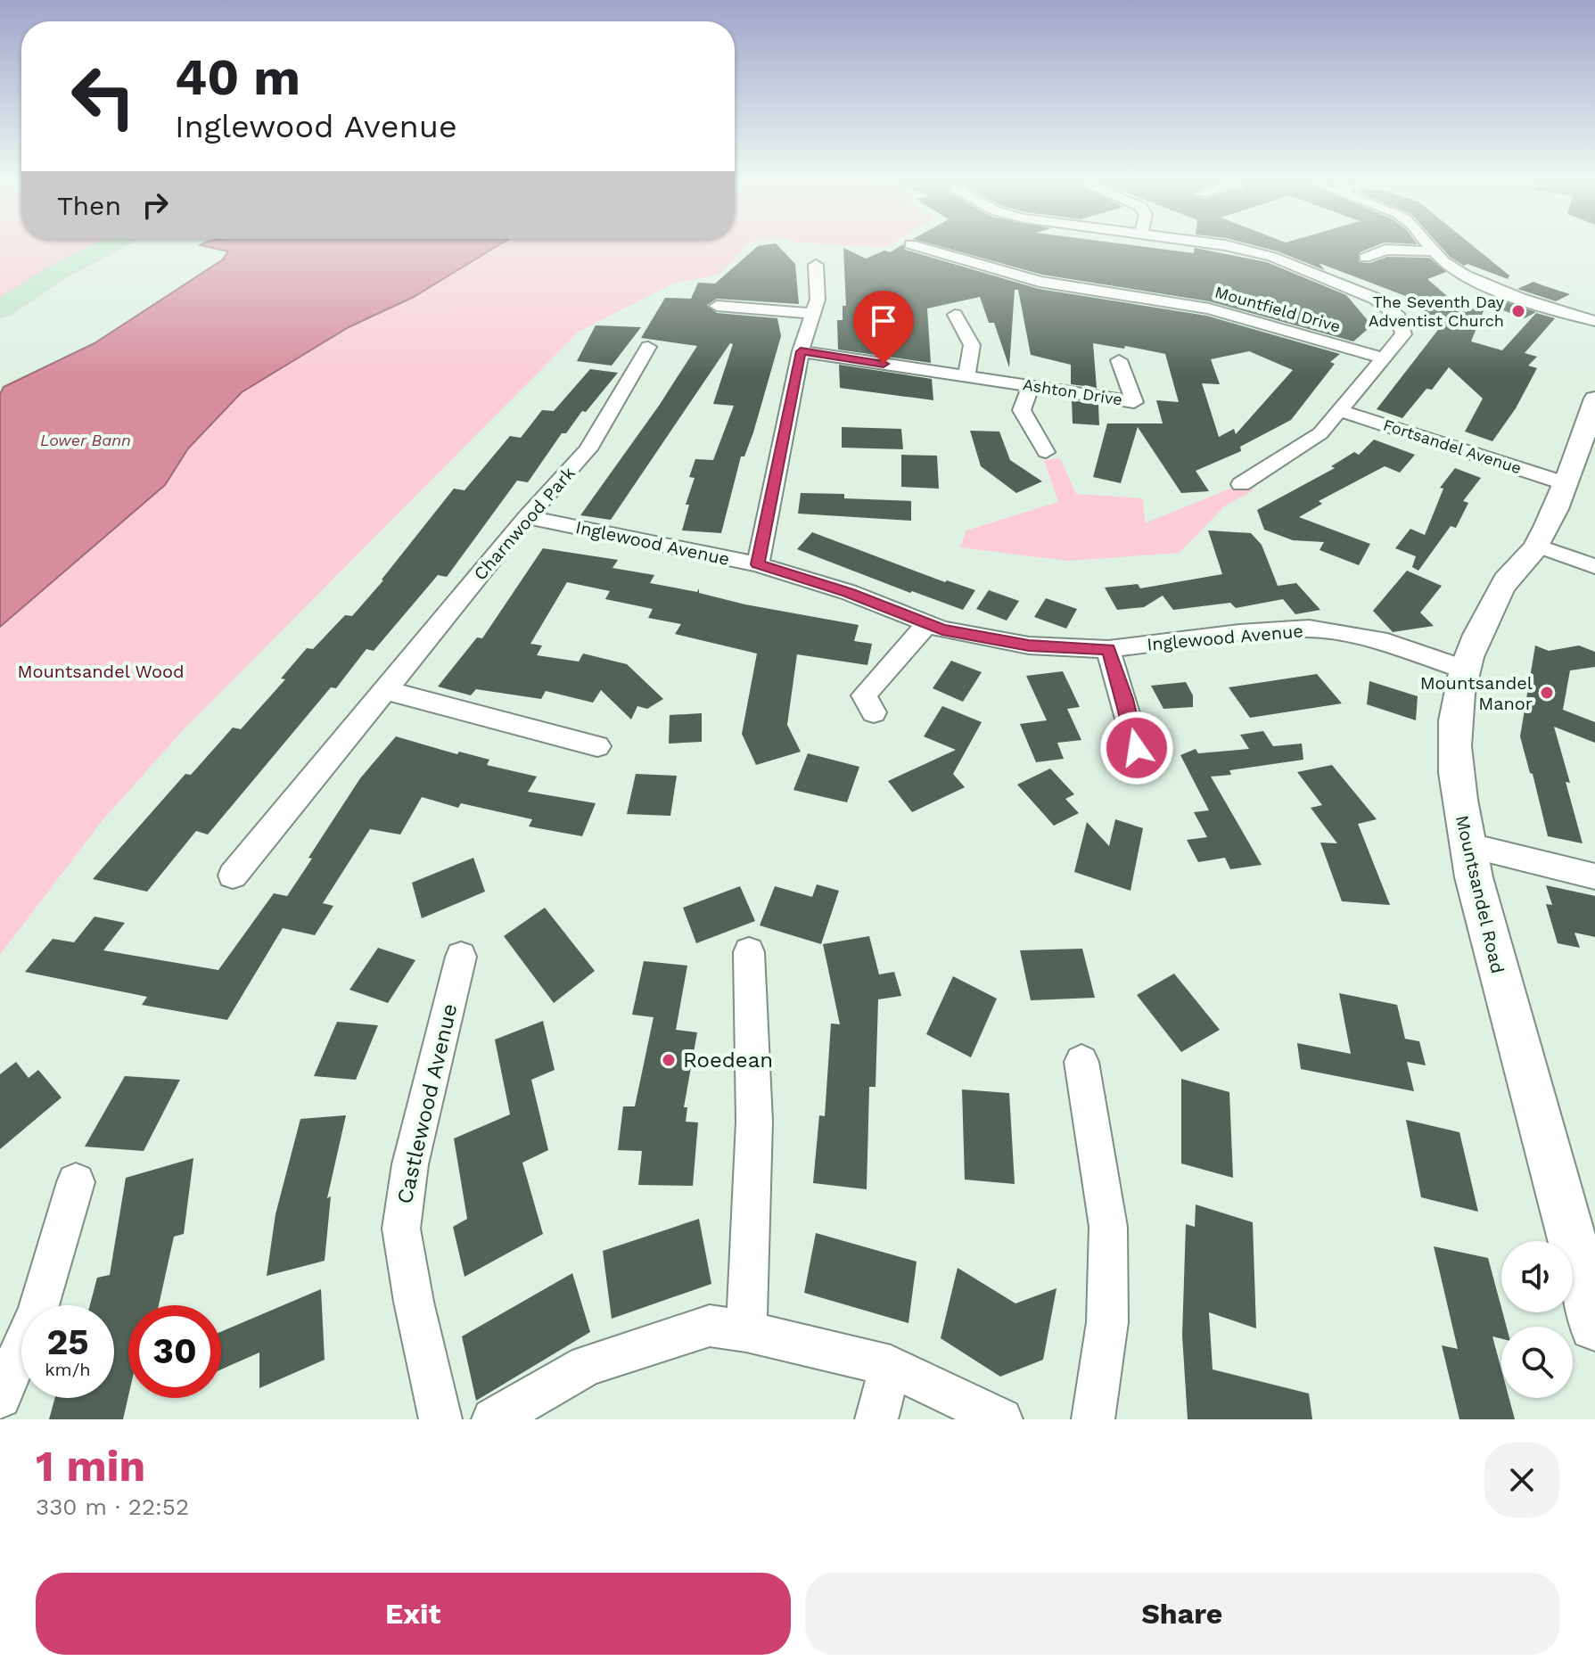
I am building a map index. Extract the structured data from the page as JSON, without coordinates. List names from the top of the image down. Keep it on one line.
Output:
{"streets":{"street":["Mountfield Drive","Ashton Drive","Fortsandel Avenue","Charnwood Park","Inglewood Avenue","Mountsandel Road","Castlewood Avenue"]},"crossings":[["Fortsandel Avenue","Mountsandel Road"],["Charnwood Park","Inglewood Avenue"],["Inglewood Avenue","Mountsandel Road"]],"water":["Lower Bann"],"parks":["Mountsandel Wood"],"places":["The Seventh Day Adventist Church","Mountsandel Manor","Roedean"],"page":{"turn":["40 m","Inglewood Avenue"],"then":"Then","speed":"25 km/h","limit":"30","heading":["1 min","330 m · 22:52"],"buttons":["Exit","Share"]}}
